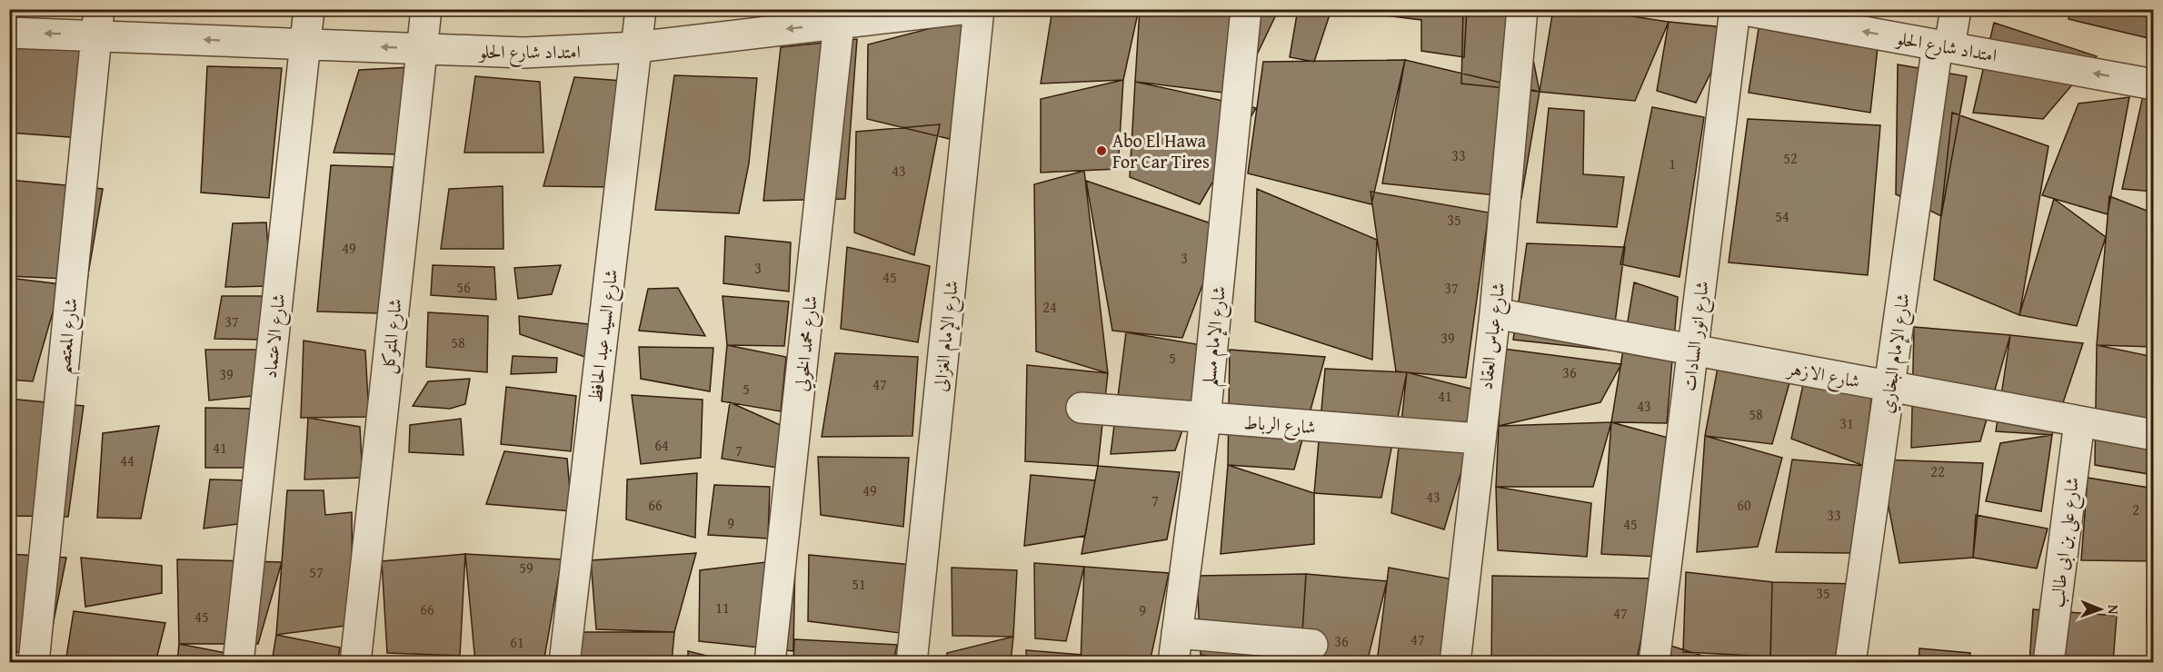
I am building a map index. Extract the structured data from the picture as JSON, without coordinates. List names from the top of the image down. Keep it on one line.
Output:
{"streets":{"street":["امتداد شارع الحلو","شارع المعتصم","شارع الاعتماد","شارع المتوكل","شارع السيد عبد الحافظ","شارع الإمام الغزالى","شارع الإمام مسلم","شارع عباس العقاد","شارع انور السادات","شارع محمد الخولي","شارع الإمام البخاري","شارع الازهر","شارع الرباط","شارع على بن ابى طالب"]},"crossings":[["امتداد شارع الحلو","شارع المعتصم"],["امتداد شارع الحلو","شارع الاعتماد"],["امتداد شارع الحلو","شارع المتوكل"],["امتداد شارع الحلو","شارع السيد عبد الحافظ"],["امتداد شارع الحلو","شارع محمد الخولي"],["امتداد شارع الحلو","شارع الإمام البخاري"],["شارع الإمام مسلم","شارع الرباط"],["شارع عباس العقاد","شارع الازهر"],["شارع عباس العقاد","شارع الرباط"],["شارع انور السادات","شارع الازهر"],["شارع الإمام البخاري","شارع الازهر"],["شارع الازهر","شارع على بن ابى طالب"]],"one_way":["امتداد شارع الحلو"],"places":["Abo El Hawa For Car Tires"],"house_numbers":["33","52","1","43","54","35","49","3","3","45","56","37","24","37","39","58","5","36","39","47","5","41","43","58","31","64","41","7","44","22","49","43","7","66","60","2","33","9","45","59","57","51","35","11","66","9","47","45","47","36","61"],"north":"right"}
